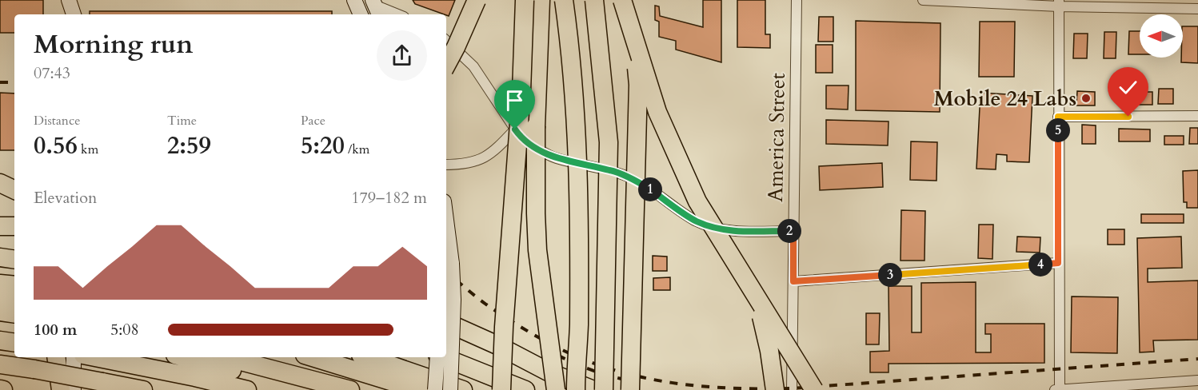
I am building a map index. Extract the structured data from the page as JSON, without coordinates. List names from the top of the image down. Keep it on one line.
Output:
{"streets":{"street":["America Street"]},"places":["Mobile 24 Labs"],"north":"left","page":{"heading":["Morning run","07:43"],"stats":[["Distance","0.56 km"],["Time","2:59"],["Pace","5:20 /km"]],"pins":["5","1","2","4","3"],"chart":["Elevation","179–182 m"],"list":[{"name":"100 m","note":"5:08"}]}}
